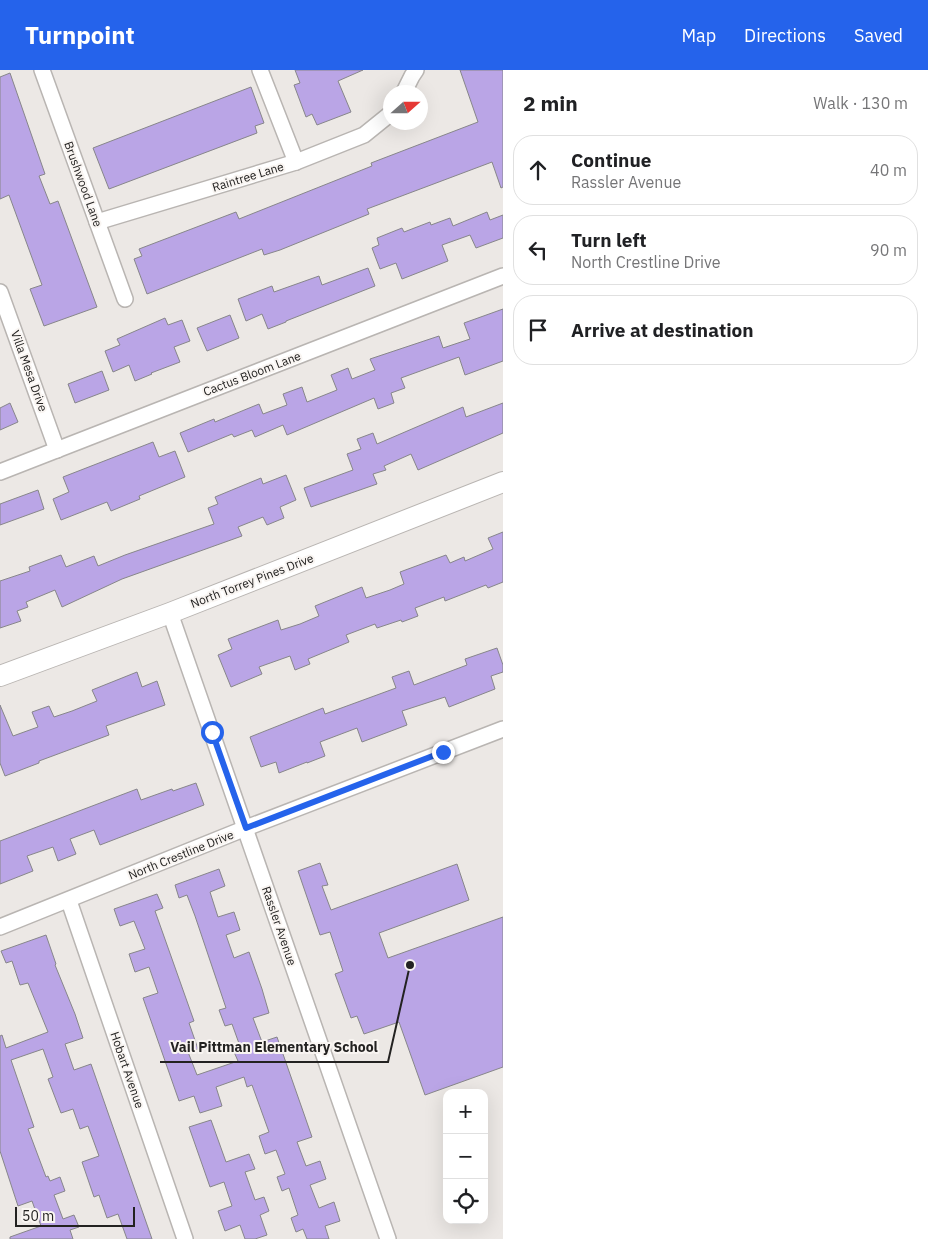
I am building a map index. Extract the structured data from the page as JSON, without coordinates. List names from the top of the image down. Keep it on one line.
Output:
{"streets":{"main road":["North Torrey Pines Drive"],"street":["Raintree Lane","Brushwood Lane","Villa Mesa Drive","Cactus Bloom Lane","North Crestline Drive","Rassler Avenue","Hobart Avenue"]},"crossings":[["Raintree Lane","Brushwood Lane"],["Villa Mesa Drive","Cactus Bloom Lane"],["North Torrey Pines Drive","Rassler Avenue"],["North Crestline Drive","Rassler Avenue"],["North Crestline Drive","Hobart Avenue"]],"places":["Vail Pittman Elementary School"],"scale_bar":"50 m","north":"right","page":{"header":"Turnpoint","nav":["Map","Directions","Saved"],"heading":["2 min","Walk · 130 m"],"list":[["Continue","Rassler Avenue","40 m"],["Turn left","North Crestline Drive","90 m"],"Arrive at destination"],"map_buttons":["+","−"],"scale":"50 m"}}
